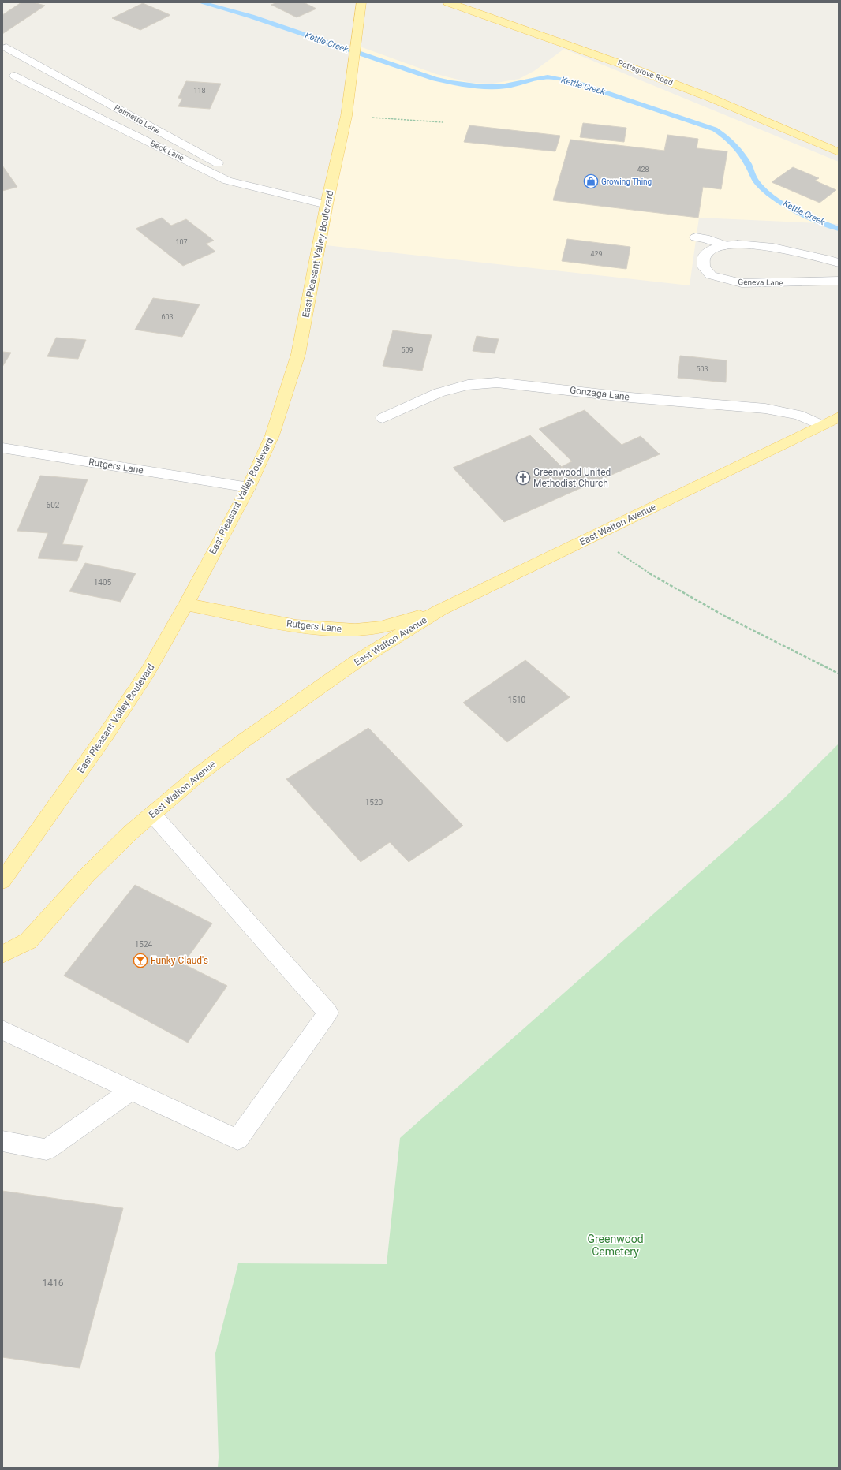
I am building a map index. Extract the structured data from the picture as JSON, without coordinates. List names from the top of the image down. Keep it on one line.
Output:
{"streets":{"main road":["Pottsgrove Road","East Pleasant Valley Boulevard","Rutgers Lane","East Walton Avenue"],"street":["Palmetto Lane","Beck Lane","Geneva Lane","Gonzaga Lane"]},"crossings":[["Palmetto Lane","Beck Lane"],["Beck Lane","East Pleasant Valley Boulevard"],["East Pleasant Valley Boulevard","Rutgers Lane"],["Gonzaga Lane","East Walton Avenue"],["Rutgers Lane","East Walton Avenue"]],"water":["Kettle Creek"],"parks":["Greenwood Cemetery"],"places":{"shop":["Growing Thing"],"church":["Greenwood United Methodist Church"],"bar":["Funky Claud's"]},"house_numbers":["118","428","107","429","603","509","503","602","1405","1510","1520","1524","1416"]}
